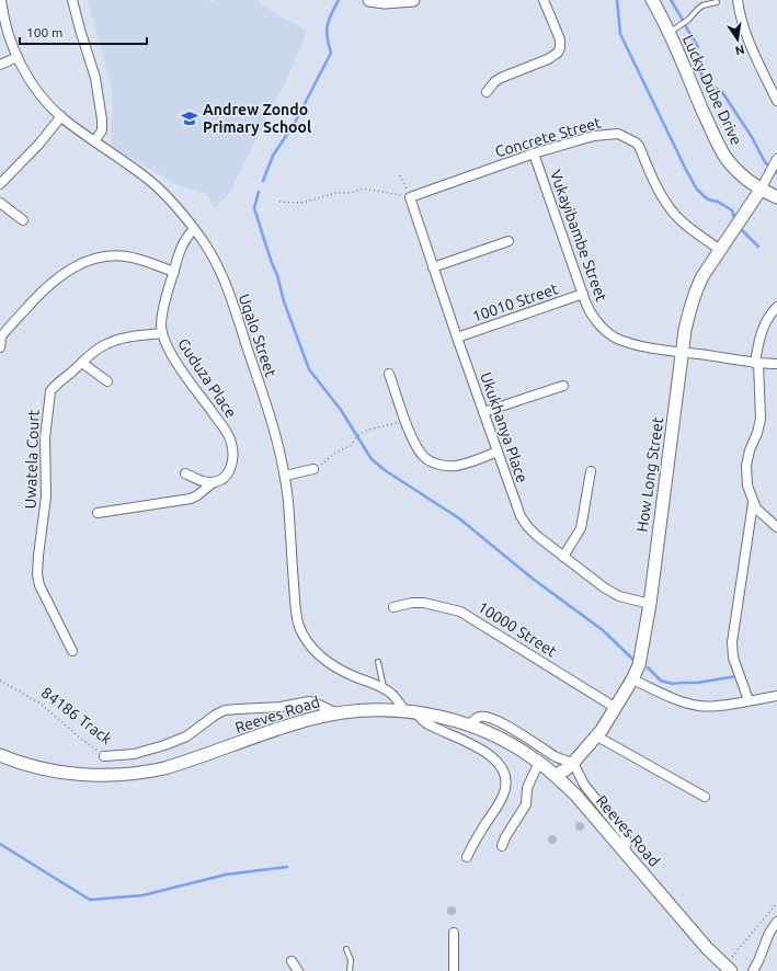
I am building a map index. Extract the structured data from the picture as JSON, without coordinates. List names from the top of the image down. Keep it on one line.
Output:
{"streets":{"street":["Lucky Dube Drive","Concrete Street","Vukayibambe Street","10010 Street","Uqalo Street","Guduza Place","Ukukhanya Place","Uwatela Court","How Long Street","10000 Street","Reeves Road","84186 Track"]},"crossings":[["Lucky Dube Drive","How Long Street"],["Concrete Street","Vukayibambe Street"],["Concrete Street","Ukukhanya Place"],["Concrete Street","How Long Street"],["Vukayibambe Street","10010 Street"],["Vukayibambe Street","How Long Street"],["10010 Street","Ukukhanya Place"],["Uqalo Street","Guduza Place"],["Uqalo Street","Reeves Road"],["Guduza Place","Uwatela Court"],["Ukukhanya Place","How Long Street"],["How Long Street","10000 Street"],["How Long Street","Reeves Road"],["Reeves Road","84186 Track"]],"places":{"school or university":["Andrew Zondo Primary School"]},"scale_bar":"100 m","north":"bottom"}
